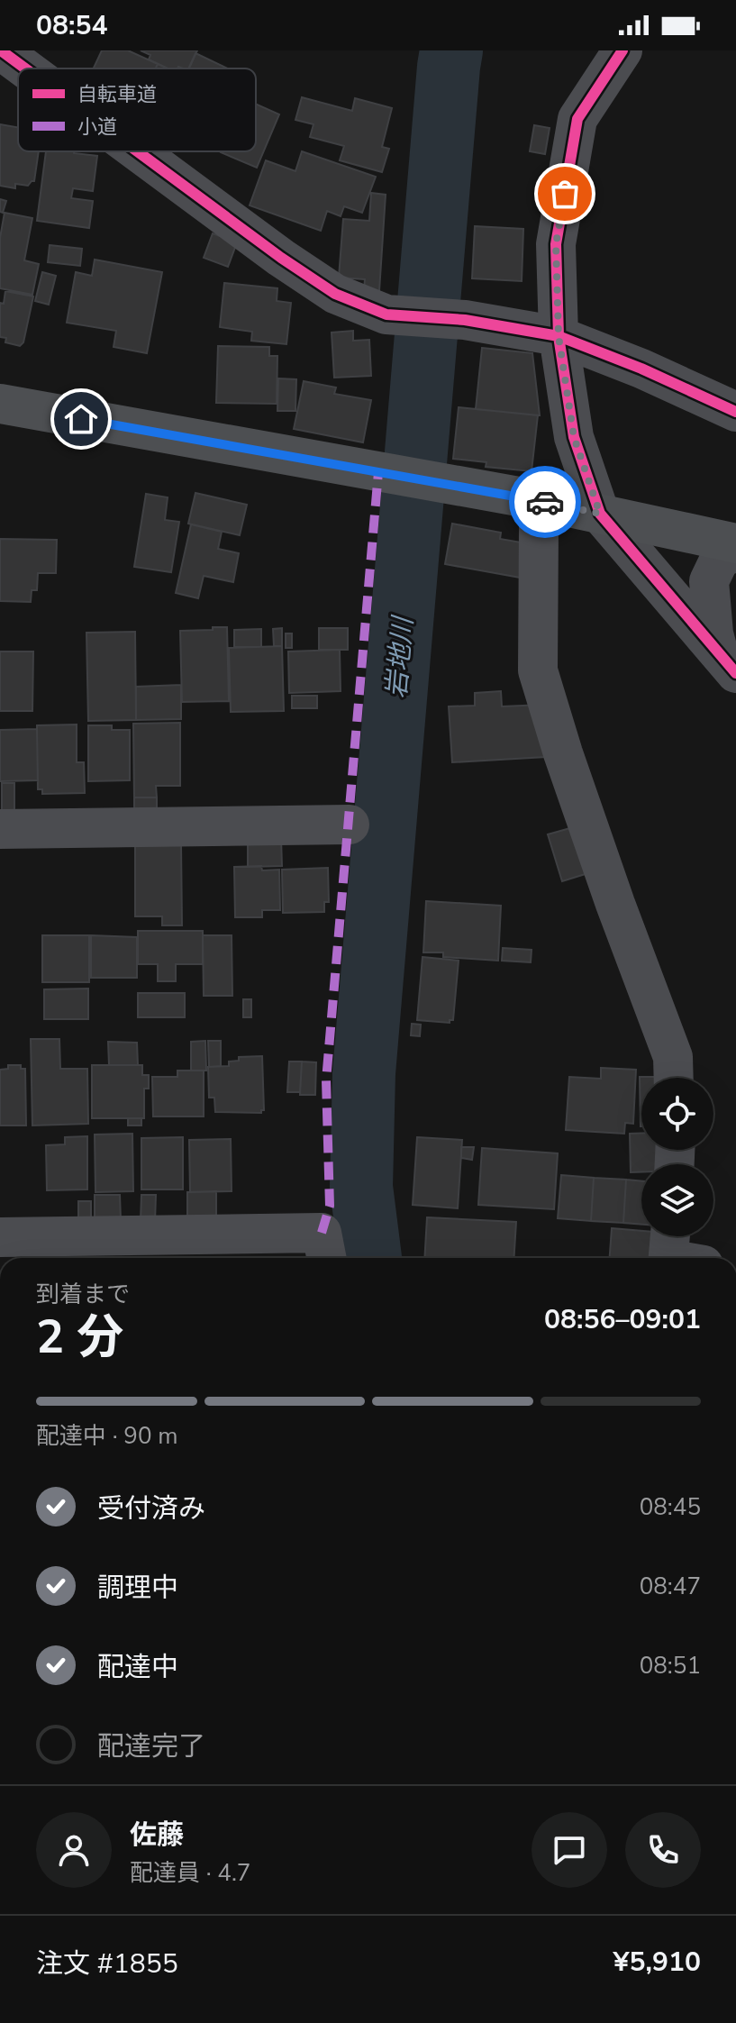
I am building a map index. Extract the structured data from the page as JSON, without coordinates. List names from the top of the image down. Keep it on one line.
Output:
{"water":["岩地川"],"legend":["自転車道","小道"],"page":{"status":"08:54","heading":["2 分","到着まで","08:56–09:01"],"panel":["佐藤","配達員 · 4.7","注文 #1855","¥5,910"],"bar":"配達中 · 90 m","list":[["受付済み","08:45"],["調理中","08:47"],["配達中","08:51"],"配達完了"]}}
